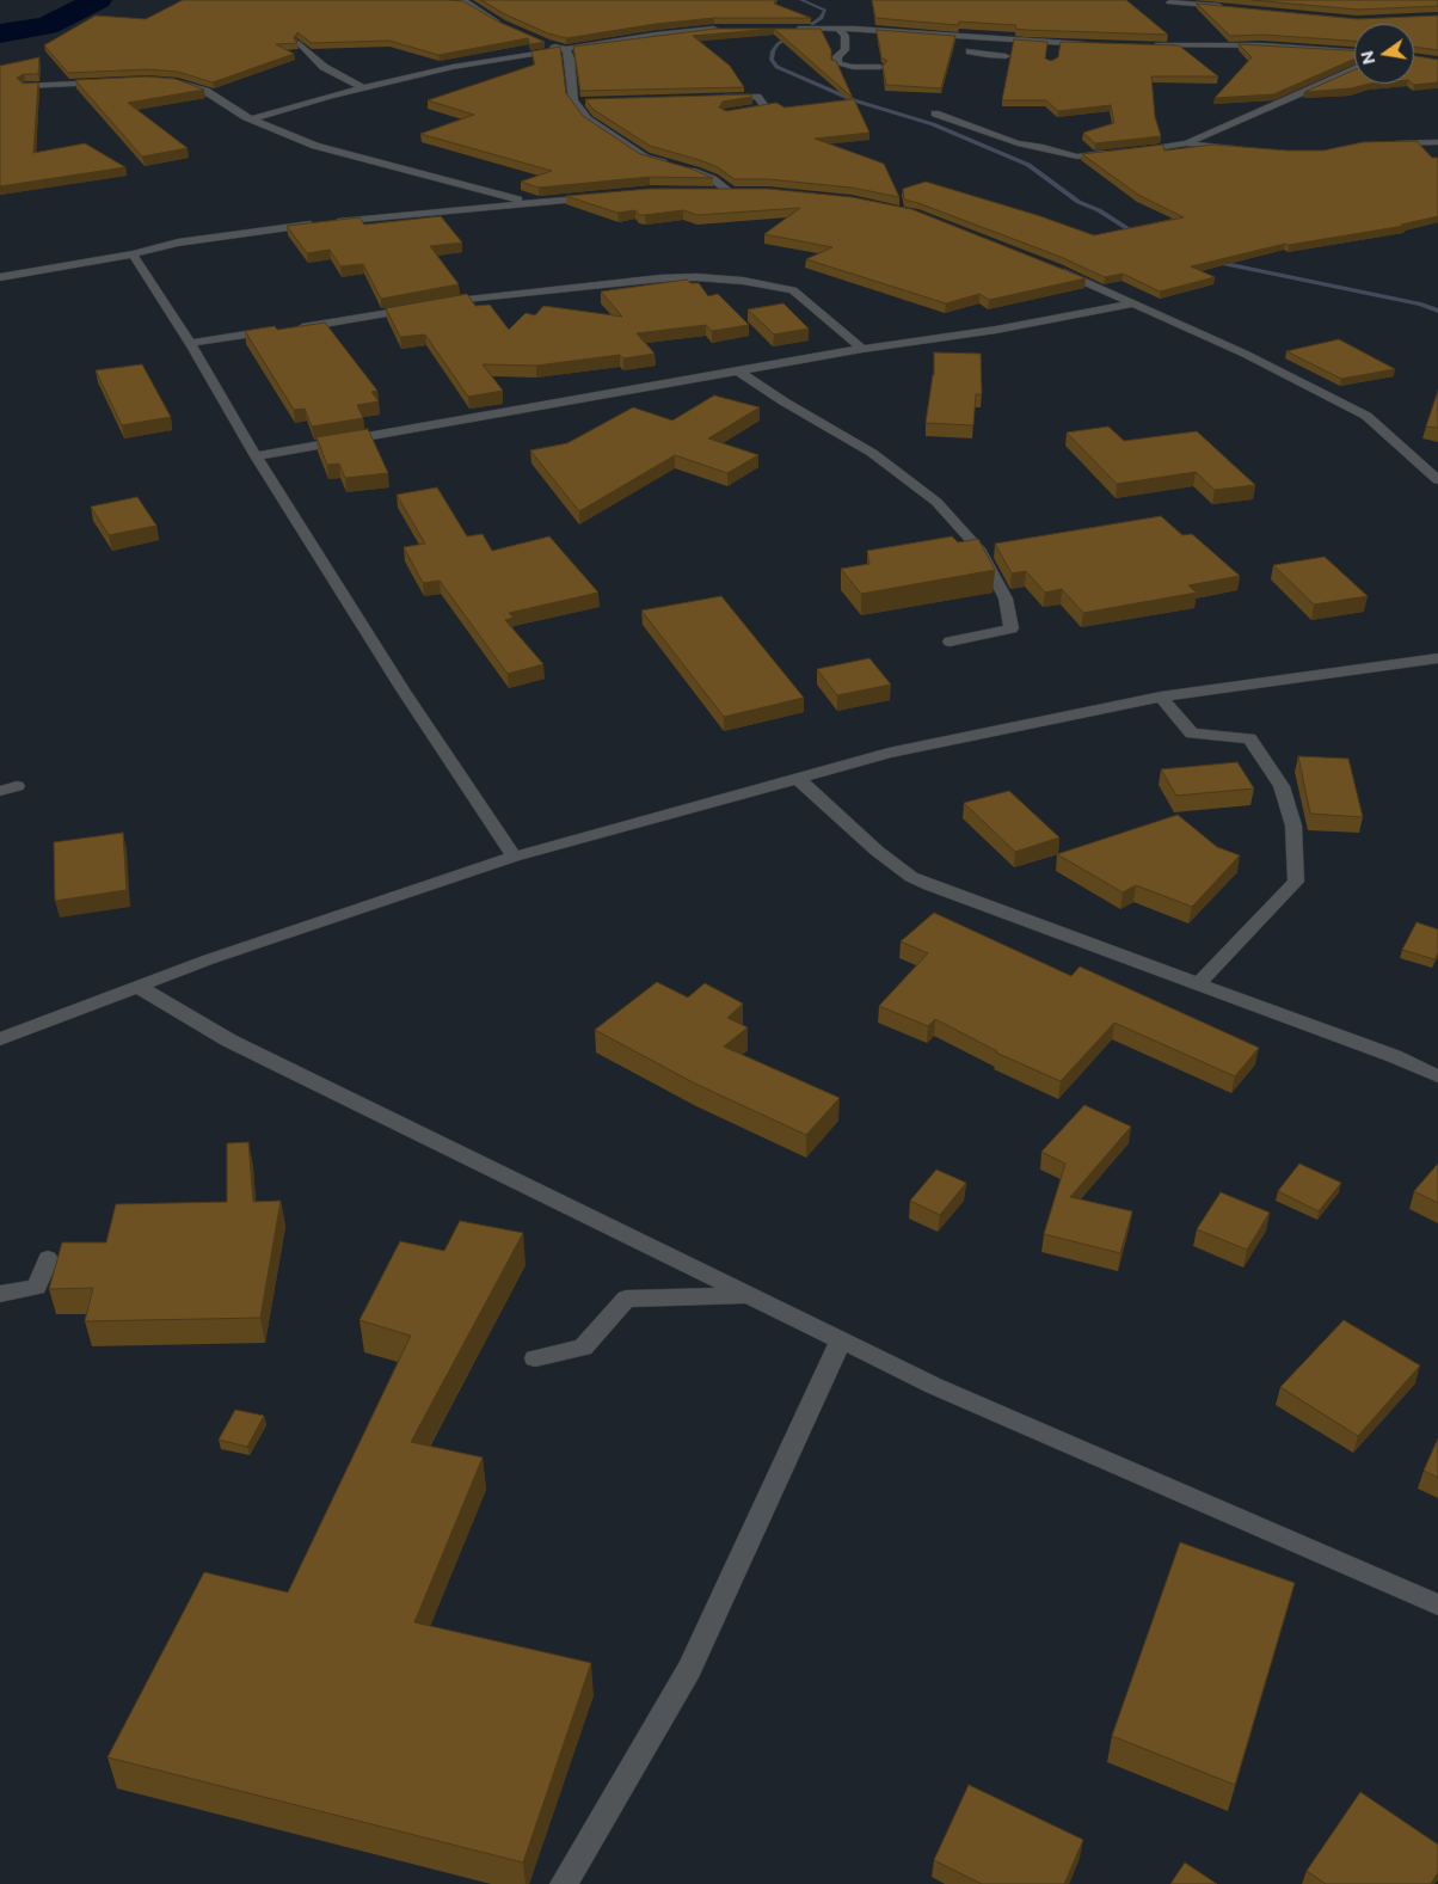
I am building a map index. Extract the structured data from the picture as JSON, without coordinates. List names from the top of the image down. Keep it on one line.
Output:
{"north":"left"}
